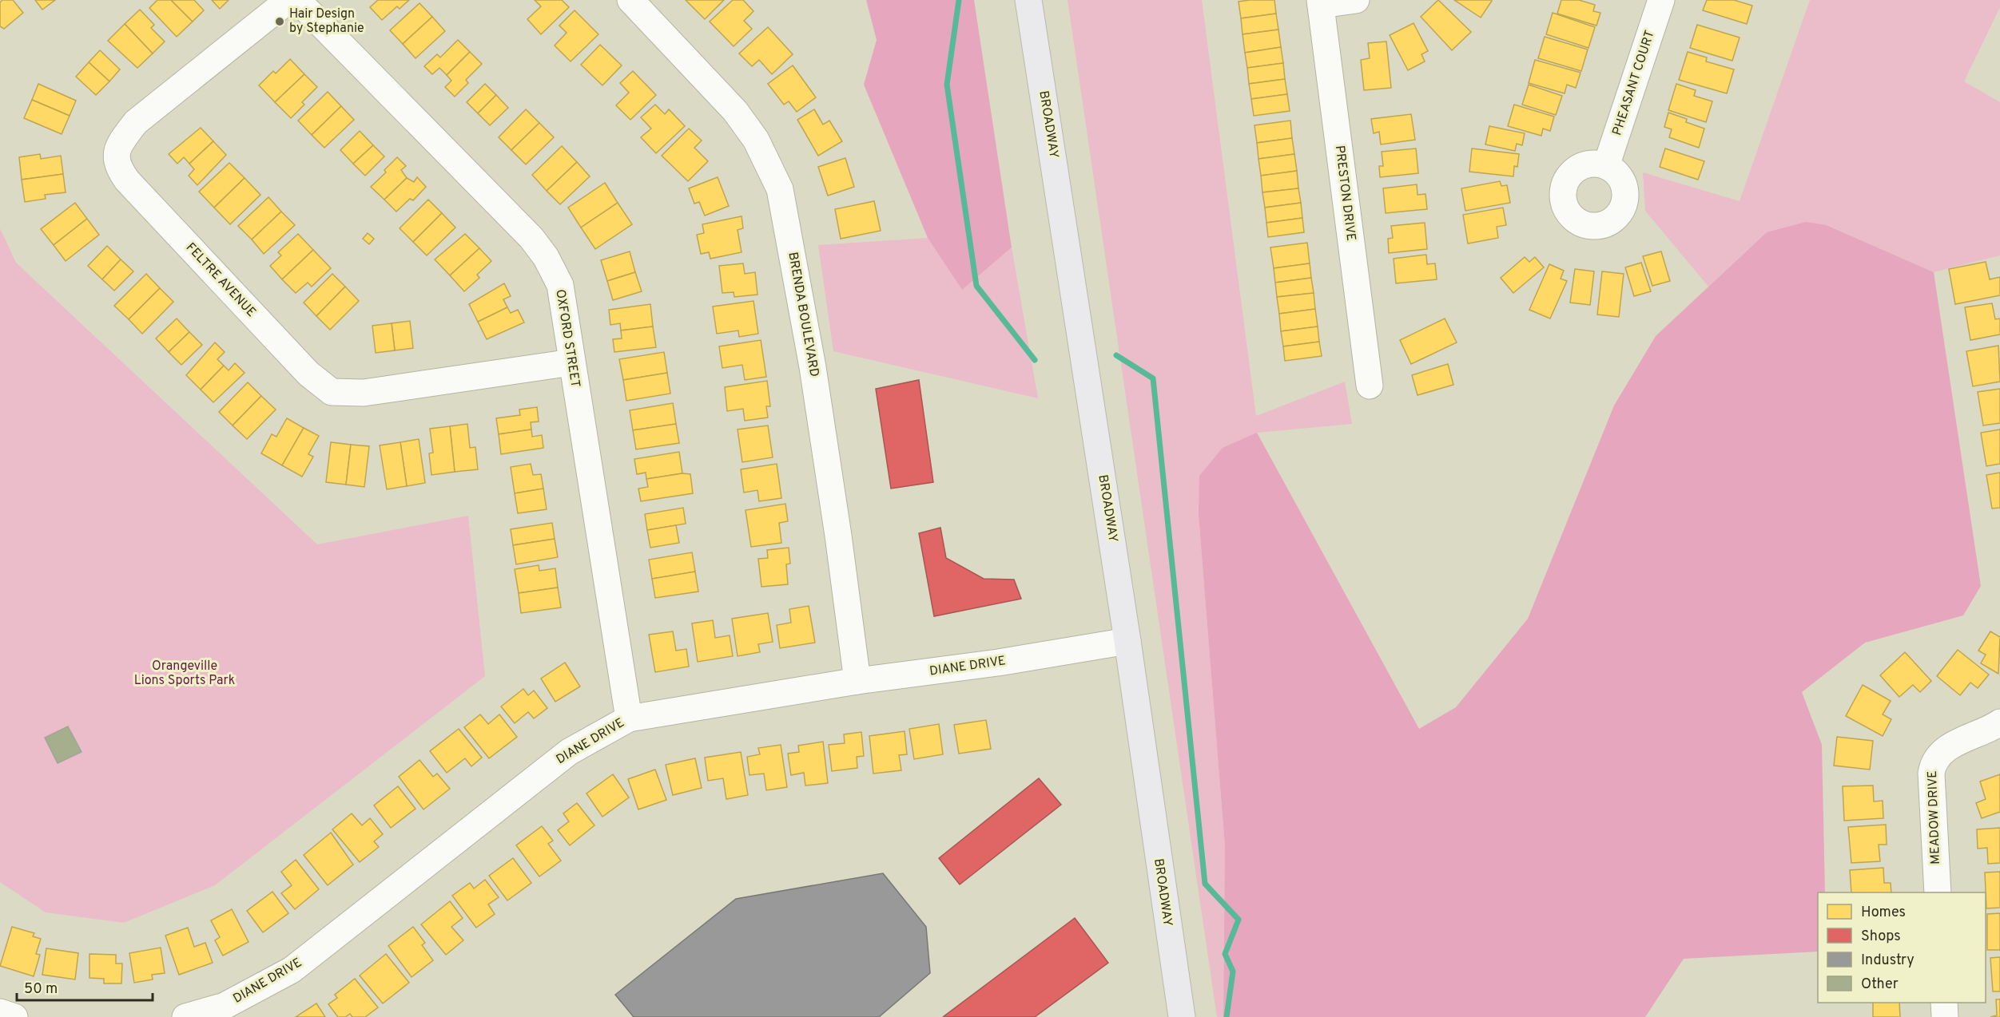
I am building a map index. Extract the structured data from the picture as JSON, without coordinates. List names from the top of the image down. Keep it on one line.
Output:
{"streets":{"main road":["BROADWAY"],"street":["PHEASANT COURT","PRESTON DRIVE","FELTRE AVENUE","BRENDA BOULEVARD","OXFORD STREET","DIANE DRIVE","MEADOW DRIVE"]},"crossings":[["BROADWAY","DIANE DRIVE"],["FELTRE AVENUE","OXFORD STREET"],["BRENDA BOULEVARD","DIANE DRIVE"],["OXFORD STREET","DIANE DRIVE"]],"parks":["Orangeville Lions Sports Park"],"places":["Hair Design by Stephanie"],"legend":["Homes","Shops","Industry","Other"],"scale_bar":"50 m"}
